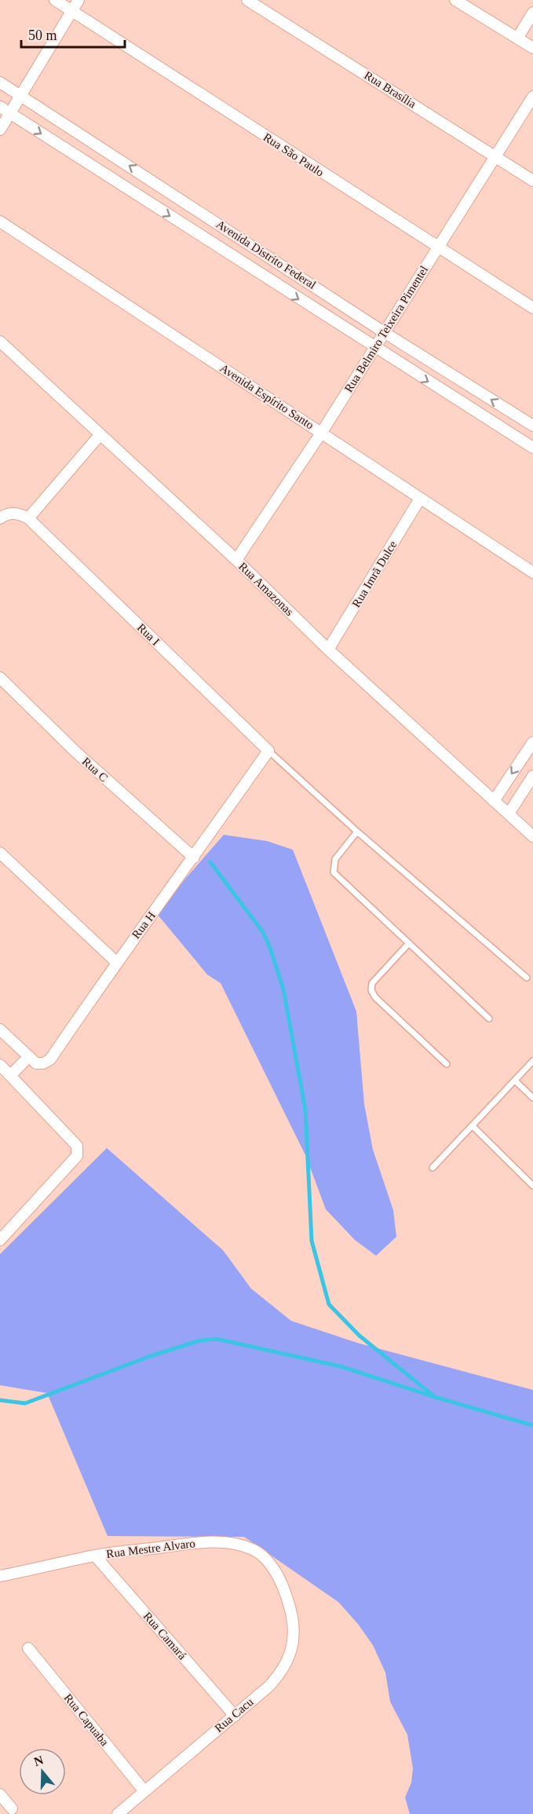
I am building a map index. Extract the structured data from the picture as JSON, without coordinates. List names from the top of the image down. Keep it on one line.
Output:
{"streets":{"street":["Rua Brasília","Rua São Paulo","Avenida Distrito Federal","Rua Belmiro Teixeira Pimentel","Avenida Espírito Santo","Rua Imrã Dulce","Rua Amazonas","Rua I","Rua C","Rua H","Rua Mestre Alvaro","Rua Camará","Rua Cacu","Rua Capuaba"]},"crossings":[["Rua Brasília","Rua Belmiro Teixeira Pimentel"],["Rua São Paulo","Rua Belmiro Teixeira Pimentel"],["Avenida Distrito Federal","Rua Belmiro Teixeira Pimentel"],["Rua Belmiro Teixeira Pimentel","Avenida Espírito Santo"],["Rua Belmiro Teixeira Pimentel","Rua Amazonas"],["Avenida Espírito Santo","Rua Imrã Dulce"],["Rua Imrã Dulce","Rua Amazonas"],["Rua I","Rua H"],["Rua C","Rua H"],["Rua Mestre Alvaro","Rua Camará"],["Rua Mestre Alvaro","Rua Cacu"],["Rua Camará","Rua Cacu"],["Rua Cacu","Rua Capuaba"]],"scale_bar":"50 m","north":"top"}
